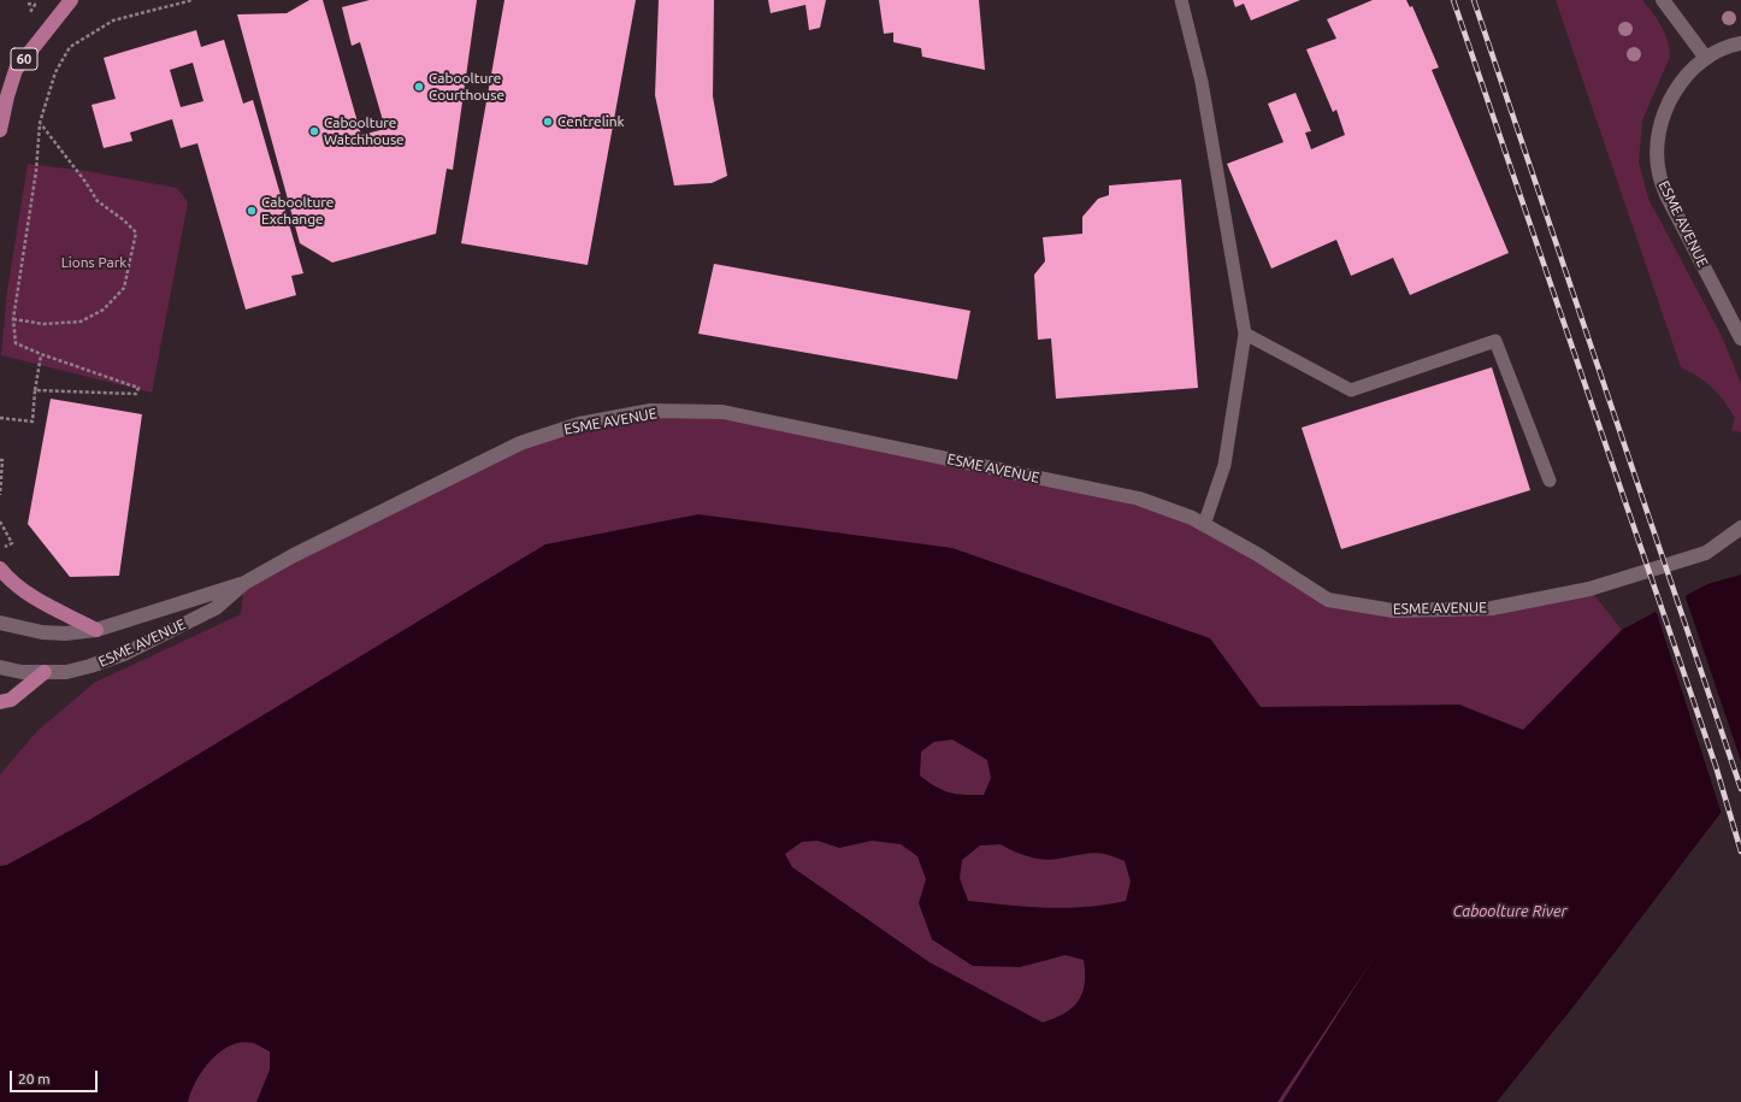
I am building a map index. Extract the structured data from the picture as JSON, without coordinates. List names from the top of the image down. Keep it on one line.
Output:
{"streets":{"main road":["60"],"street":["ESME AVENUE"]},"water":["Caboolture River"],"parks":["Lions Park"],"places":["Caboolture Courthouse","Centrelink","Caboolture Watchhouse","Caboolture Exchange"],"scale_bar":"20 m"}
